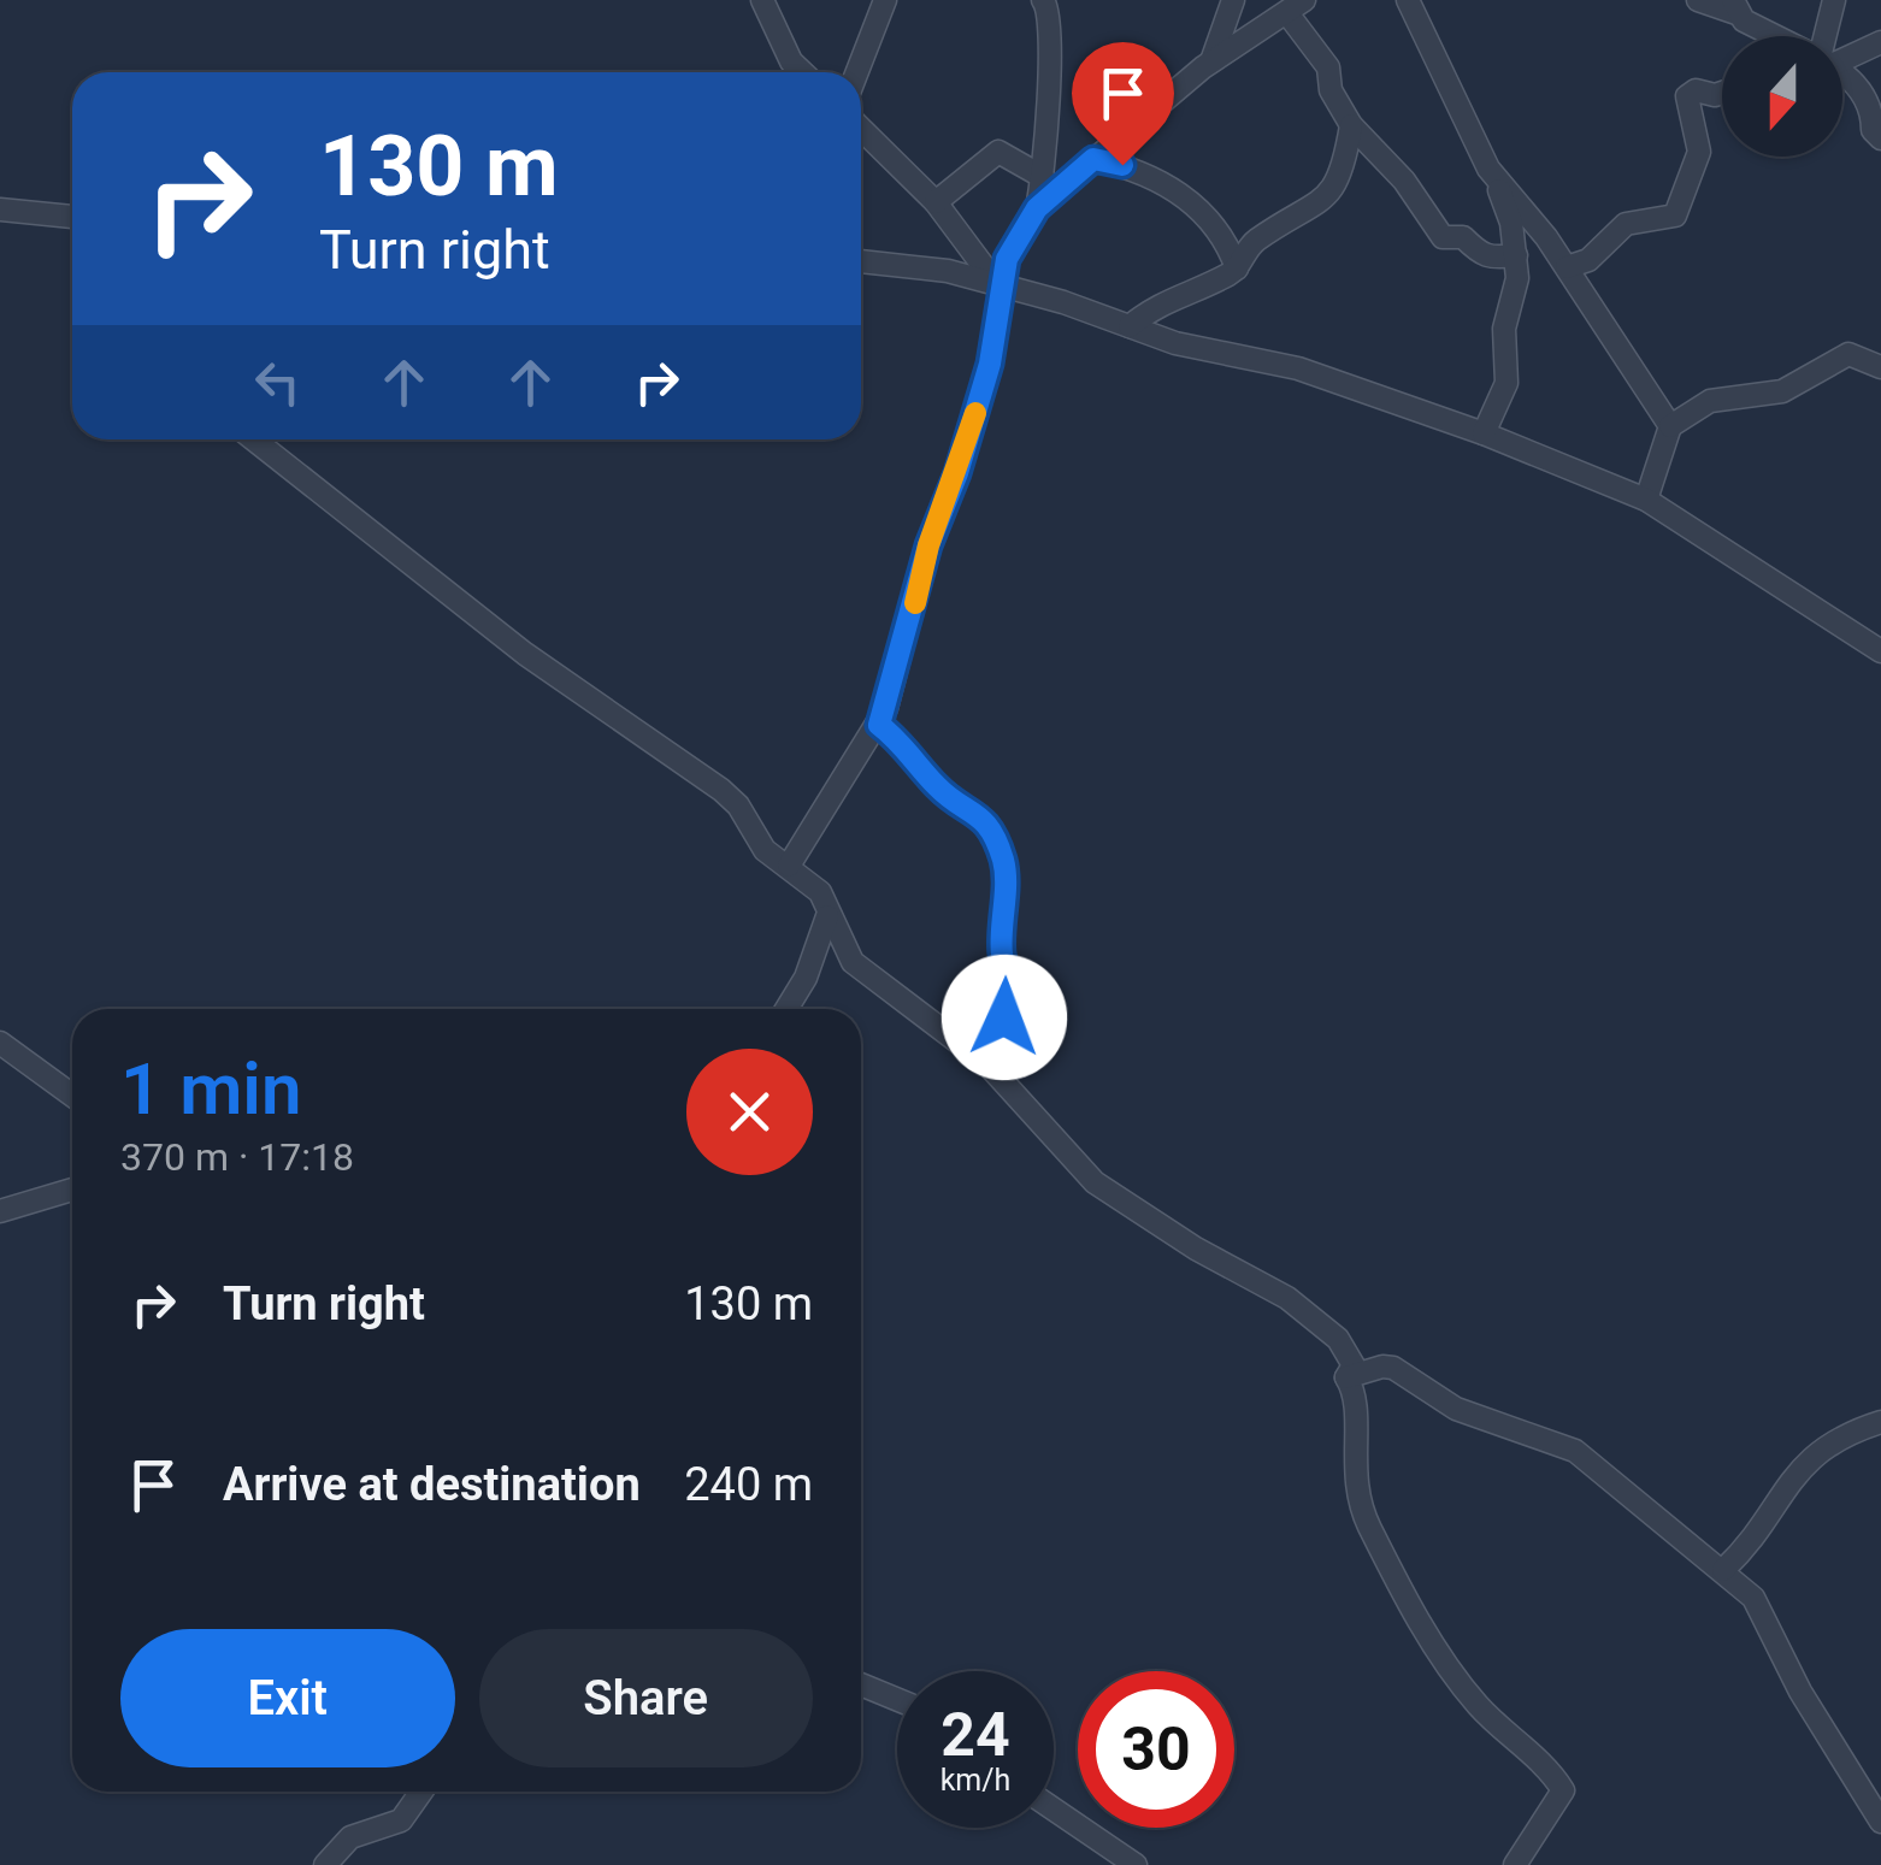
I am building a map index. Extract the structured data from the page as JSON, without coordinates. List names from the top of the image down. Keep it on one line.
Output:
{"north":"bottom","page":{"turn":["130 m","Turn right"],"heading":["1 min","370 m · 17:18"],"list":[{"name":"Turn right","value":"130 m"},{"name":"Arrive at destination","value":"240 m"}],"buttons":["Exit","Share"],"speed":"24 km/h","limit":"30"}}
